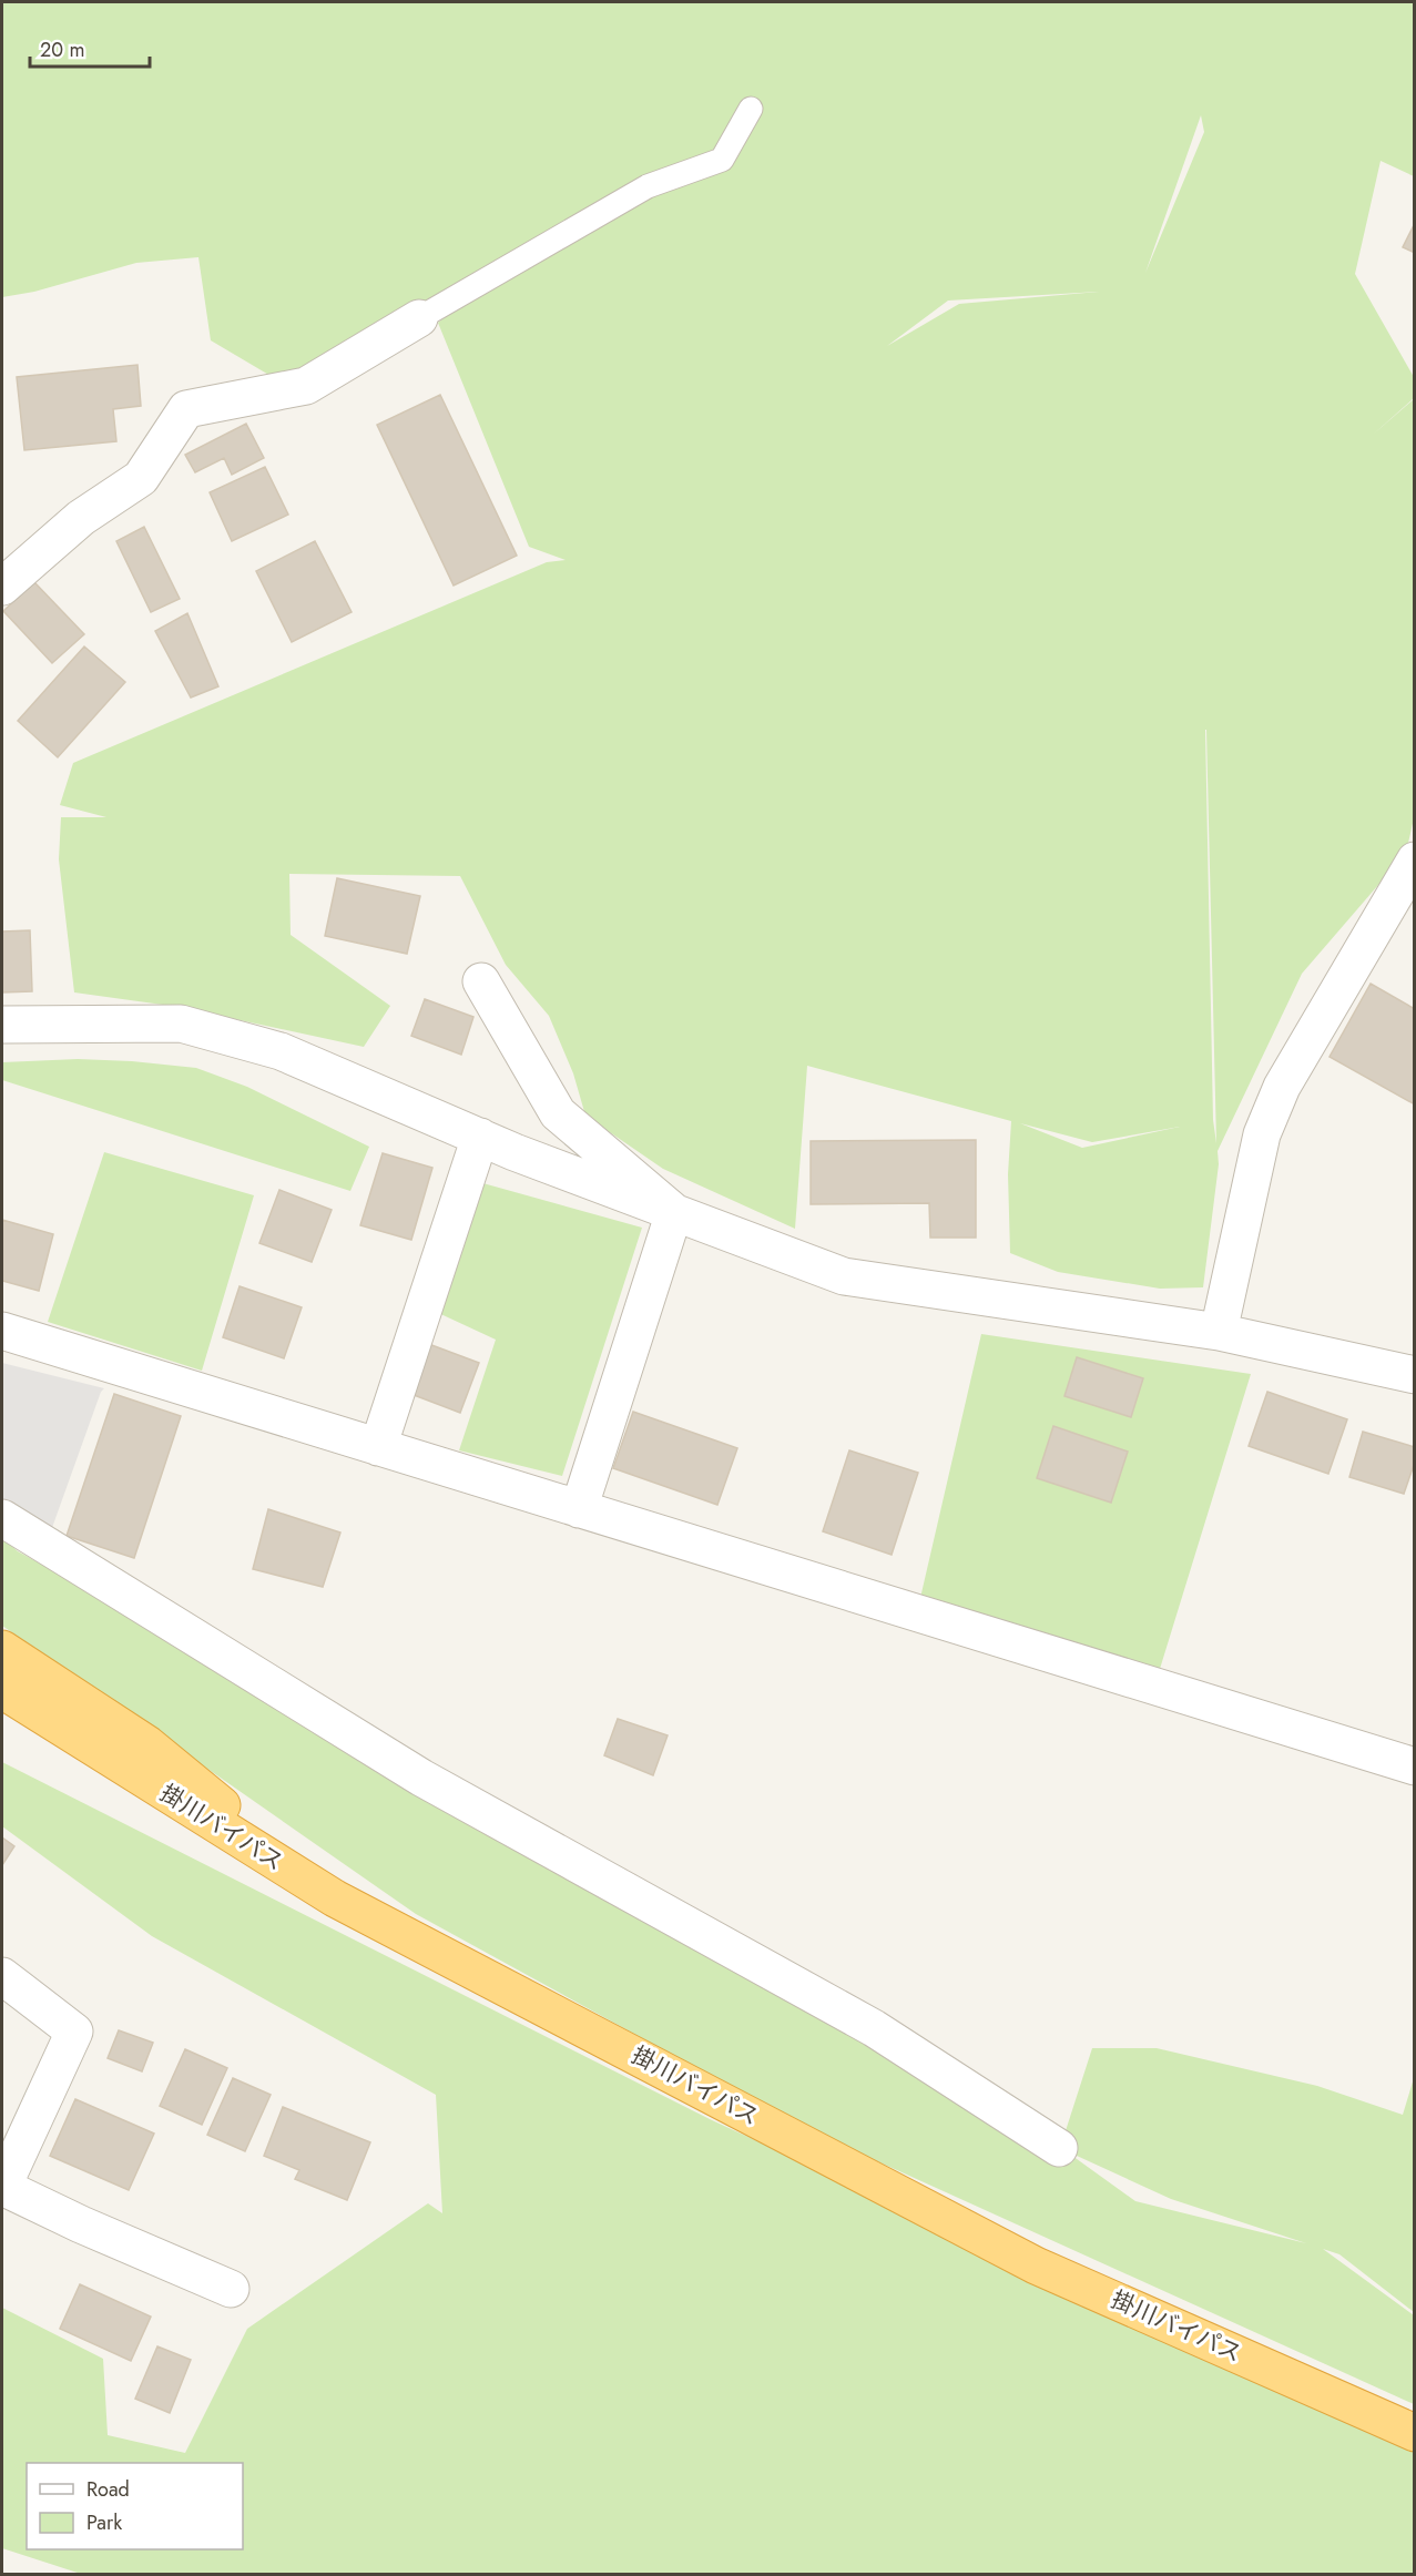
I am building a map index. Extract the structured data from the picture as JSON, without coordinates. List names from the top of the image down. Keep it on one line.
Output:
{"streets":{"highway":["掛川バイパス"]},"legend":["Road","Park"],"scale_bar":"20 m"}
